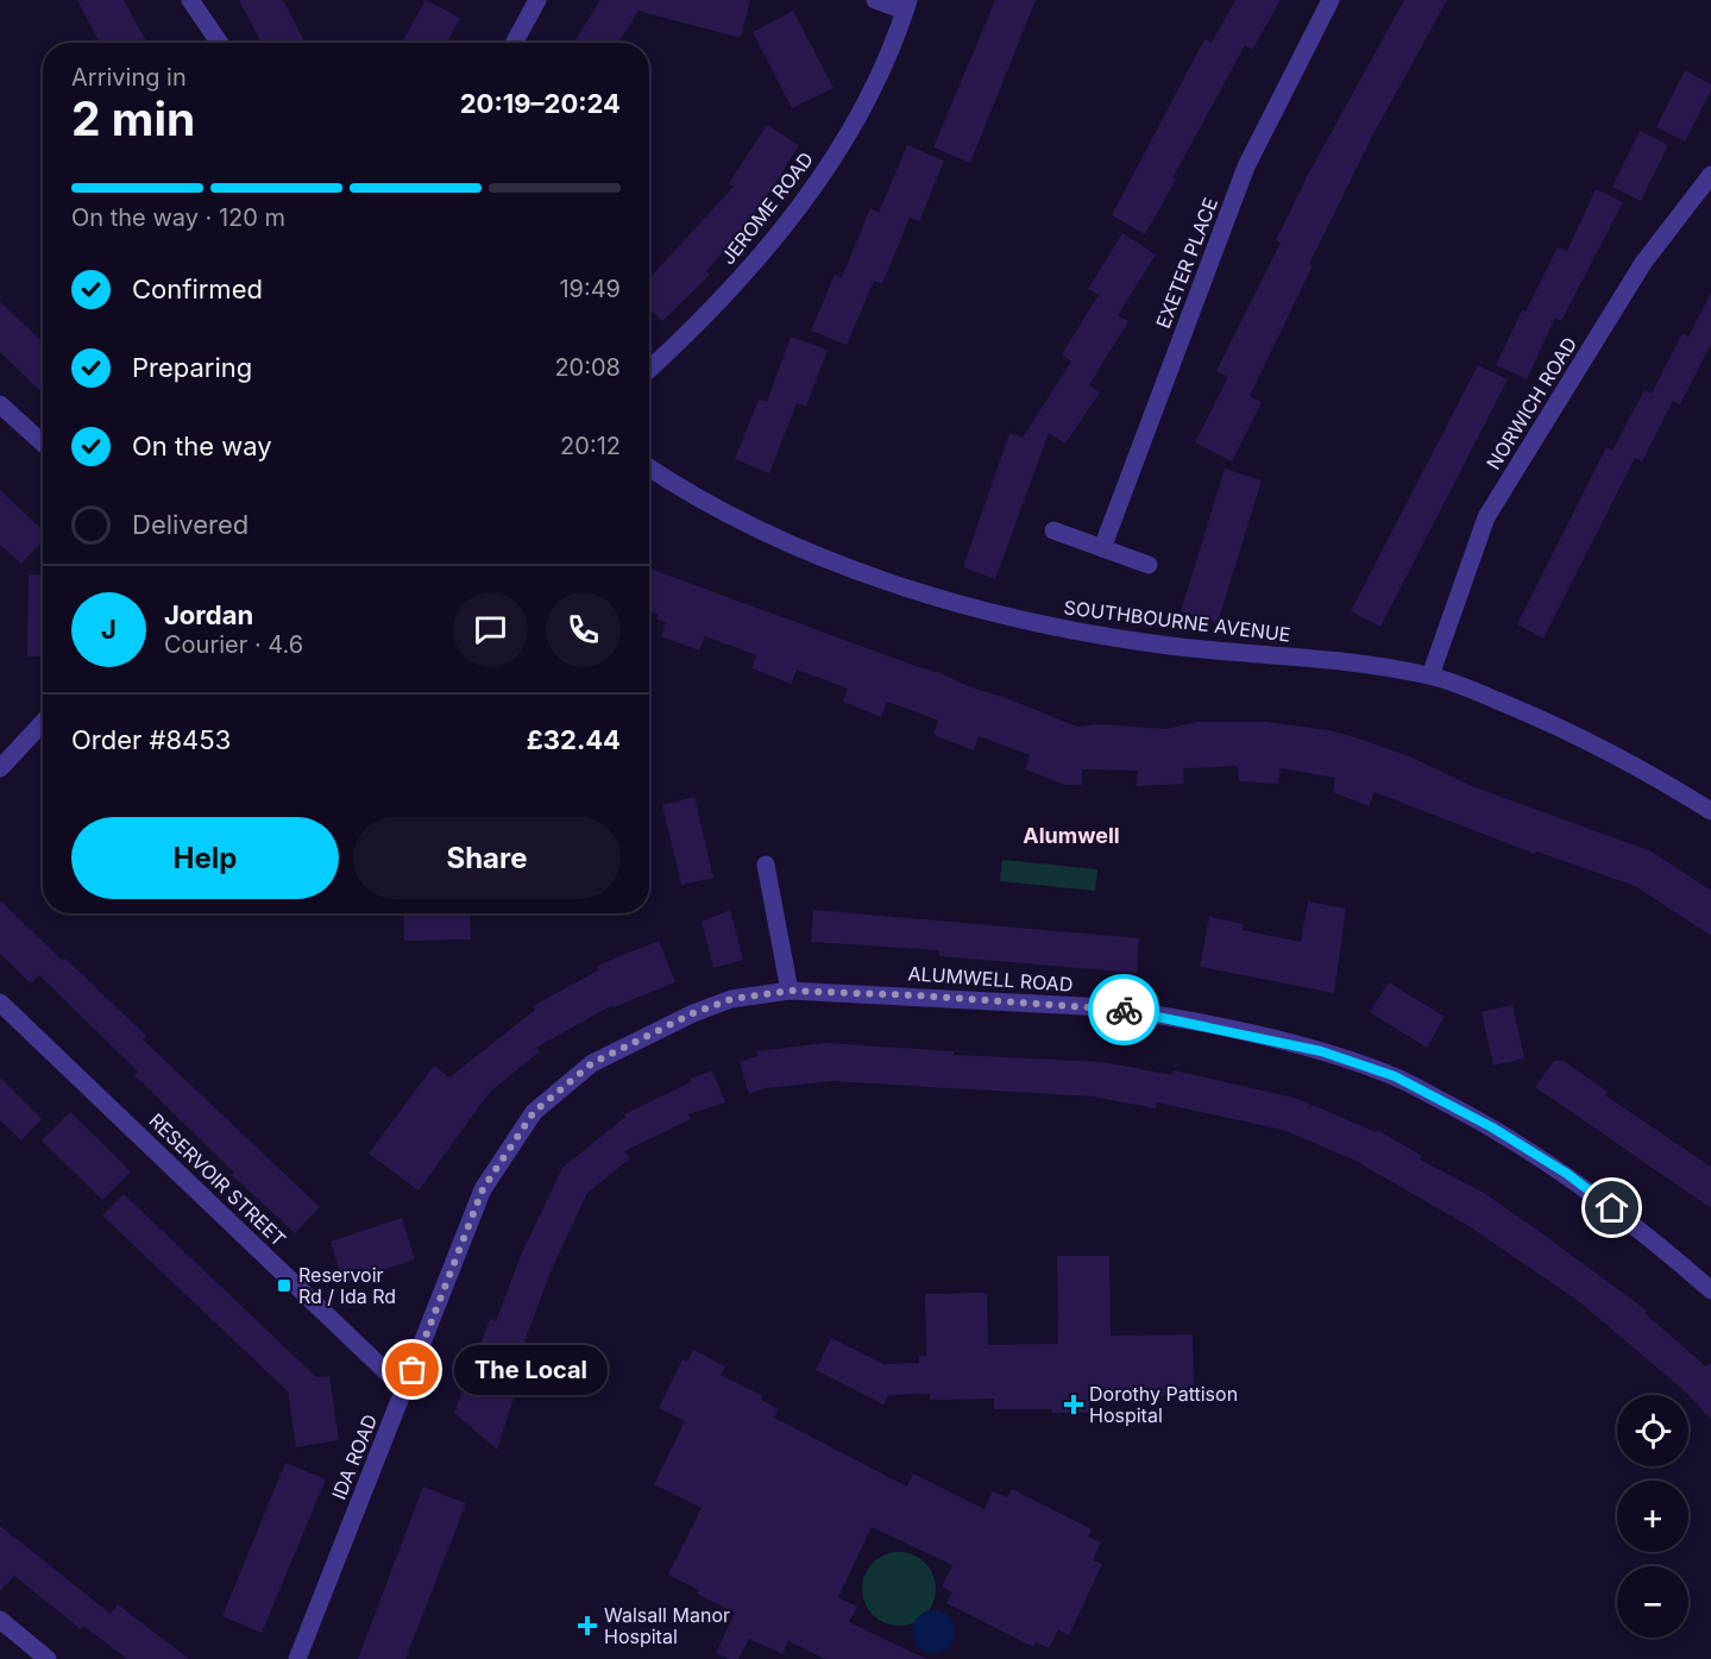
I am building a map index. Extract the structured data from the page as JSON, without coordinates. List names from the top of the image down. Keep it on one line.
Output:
{"streets":{"street":["JEROME ROAD","EXETER PLACE","NORWICH ROAD","SOUTHBOURNE AVENUE","ALUMWELL ROAD","RESERVOIR STREET","IDA ROAD"]},"crossings":[["NORWICH ROAD","SOUTHBOURNE AVENUE"],["ALUMWELL ROAD","IDA ROAD"],["RESERVOIR STREET","IDA ROAD"]],"districts":["Alumwell"],"places":{"transit":["Reservoir Rd / Ida Rd"],"other":["The Local"],"health":["Dorothy Pattison Hospital","Walsall Manor Hospital"]},"page":{"heading":["2 min","Arriving in","20:19–20:24"],"panel":["Jordan","Courier · 4.6","Order #8453","£32.44"],"bar":"On the way · 120 m","list":[["Confirmed","19:49"],["Preparing","20:08"],["On the way","20:12"],"Delivered"],"round":"J","buttons":["Help","Share"],"bubble":"The Local","map_buttons":["+","−"]}}
